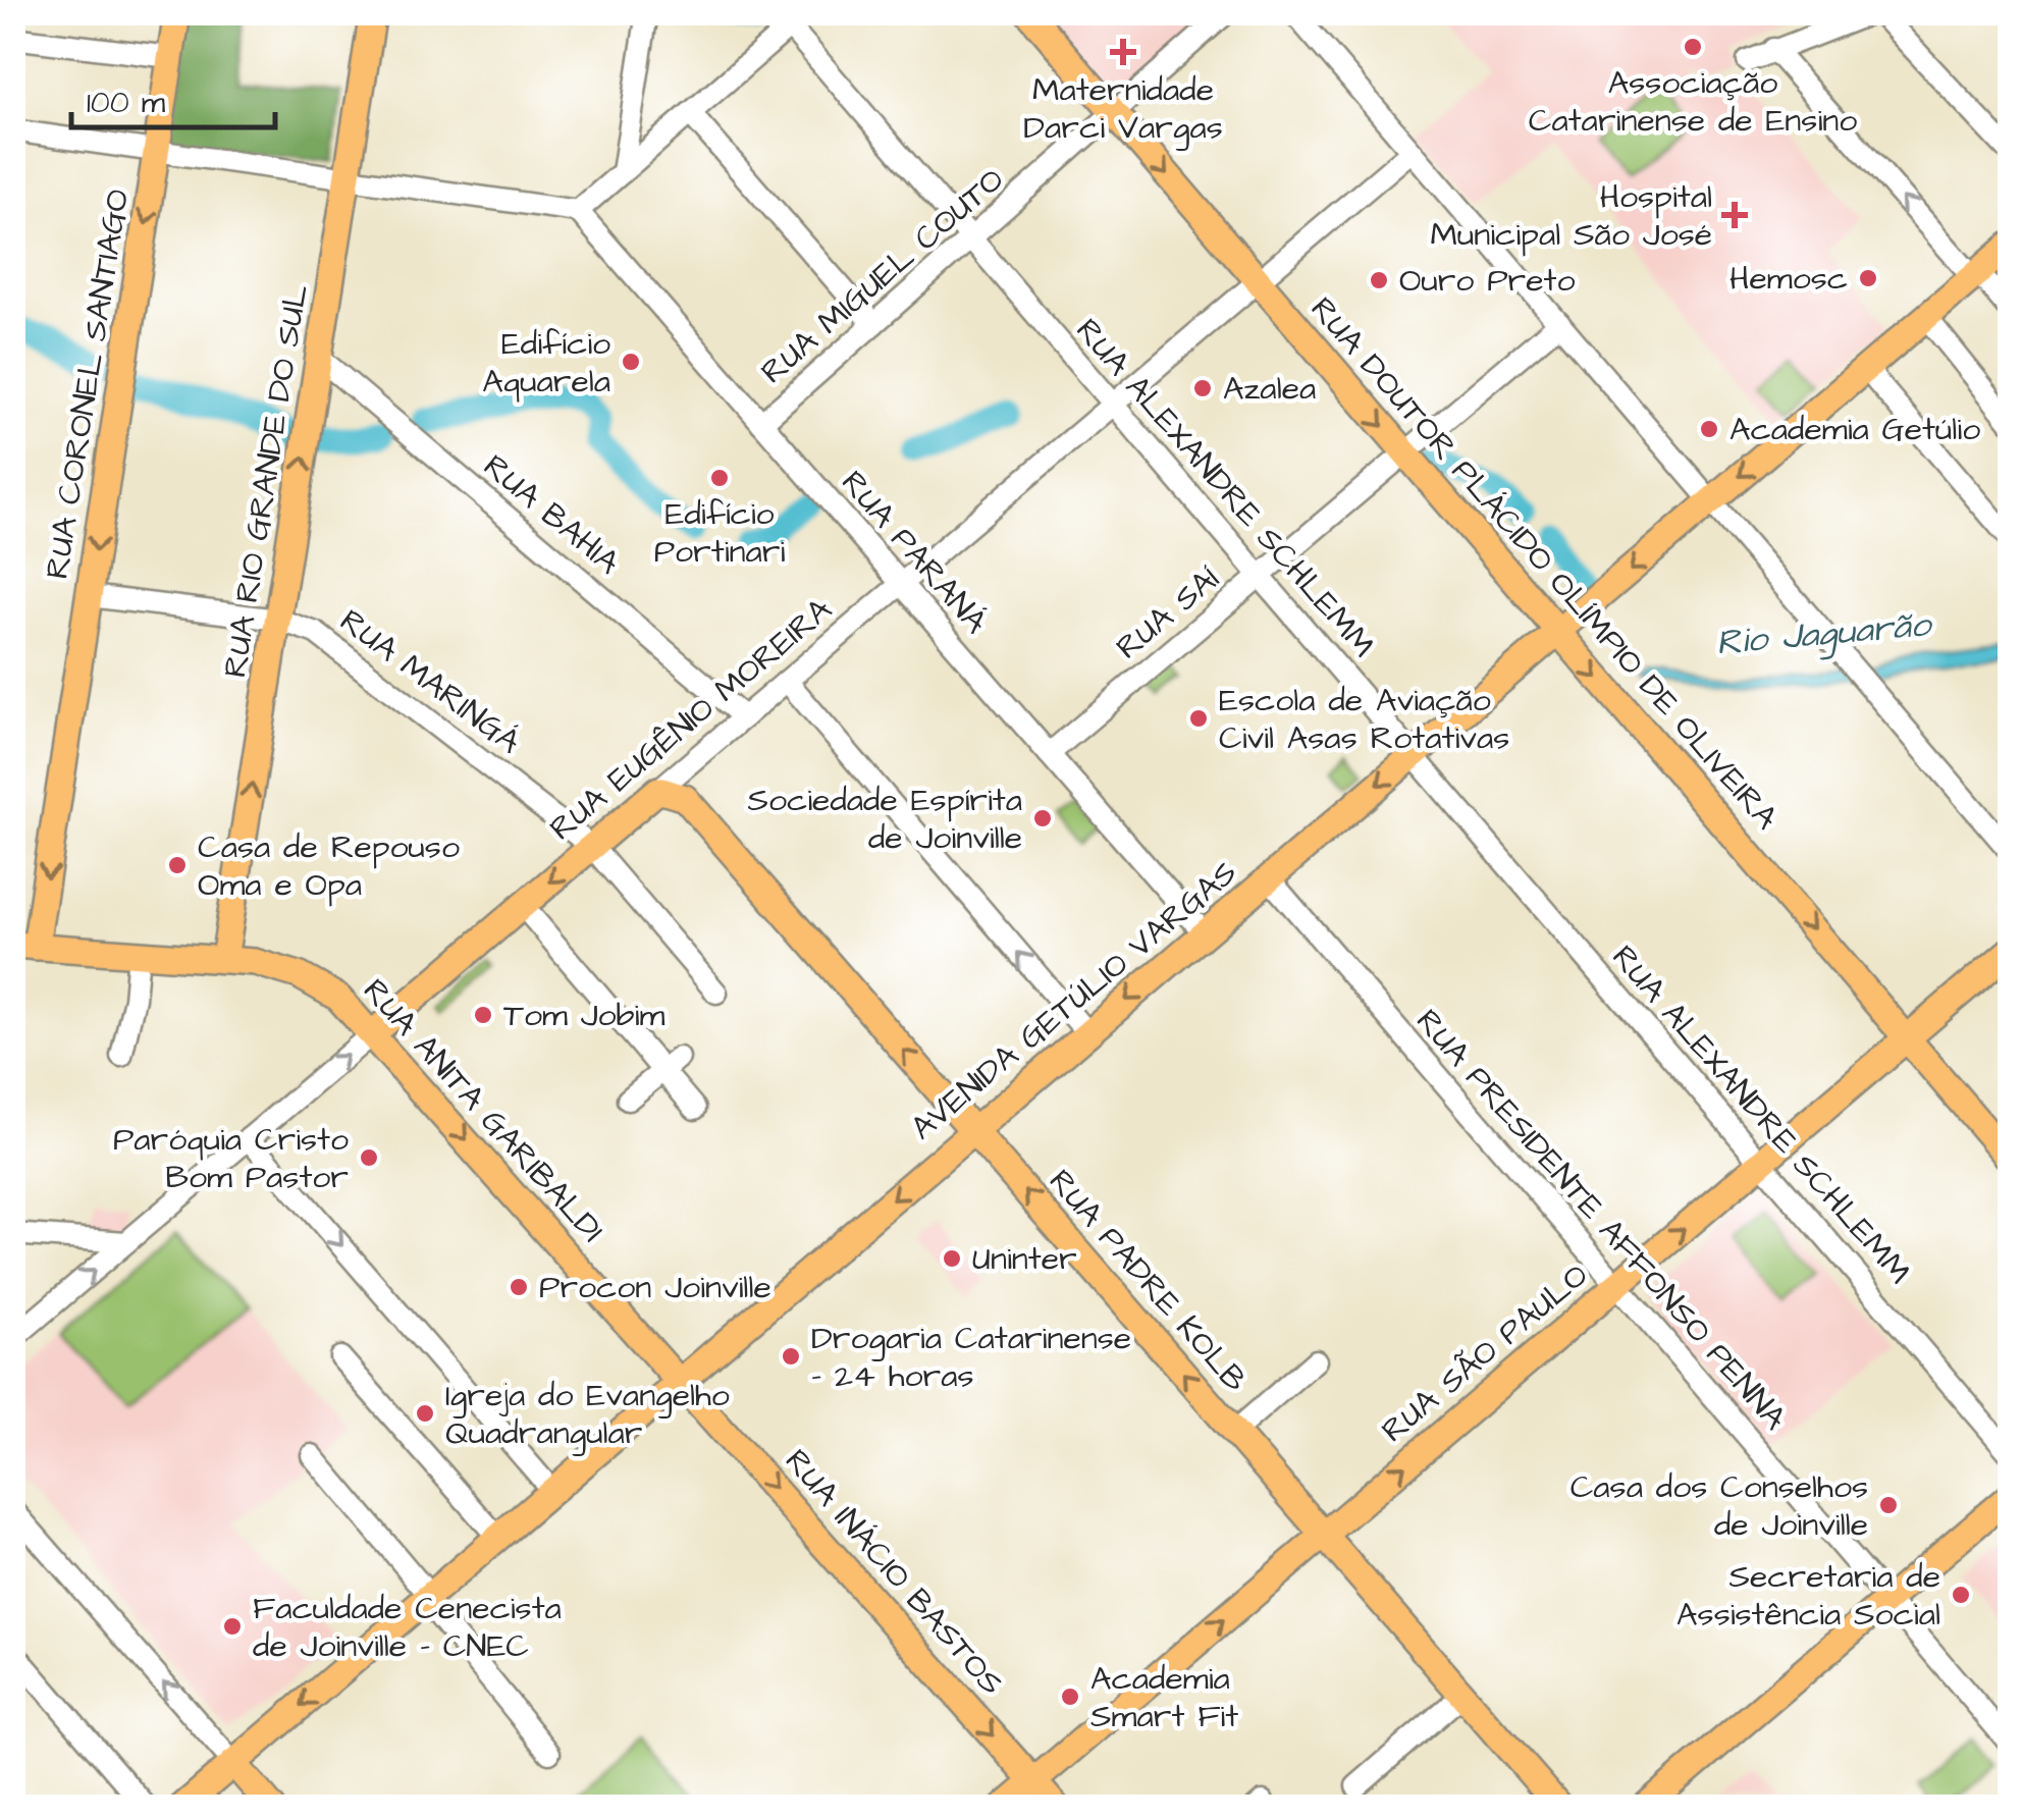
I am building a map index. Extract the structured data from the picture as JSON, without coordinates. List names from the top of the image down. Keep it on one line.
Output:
{"streets":{"main road":["RUA CORONEL SANTIAGO","RUA RIO GRANDE DO SUL","RUA DOUTOR PLÁCIDO OLÍMPIO DE OLIVEIRA","RUA EUGÊNIO MOREIRA","AVENIDA GETÚLIO VARGAS","RUA ANITA GARIBALDI","RUA PADRE KOLB","RUA SÃO PAULO","RUA INÁCIO BASTOS"],"street":["RUA MIGUEL COUTO","RUA ALEXANDRE SCHLEMM","RUA BAHIA","RUA PARANÁ","RUA SAÍ","RUA MARINGÁ","RUA PRESIDENTE AFFONSO PENNA"]},"crossings":[["RUA MIGUEL COUTO","RUA ALEXANDRE SCHLEMM"],["RUA MIGUEL COUTO","RUA PARANÁ"],["RUA MIGUEL COUTO","RUA DOUTOR PLÁCIDO OLÍMPIO DE OLIVEIRA"],["RUA CORONEL SANTIAGO","RUA MARINGÁ"],["RUA CORONEL SANTIAGO","RUA ANITA GARIBALDI"],["RUA RIO GRANDE DO SUL","RUA BAHIA"],["RUA RIO GRANDE DO SUL","RUA MARINGÁ"],["RUA RIO GRANDE DO SUL","RUA ANITA GARIBALDI"],["RUA ALEXANDRE SCHLEMM","RUA SAÍ"],["RUA ALEXANDRE SCHLEMM","RUA EUGÊNIO MOREIRA"],["RUA ALEXANDRE SCHLEMM","AVENIDA GETÚLIO VARGAS"],["RUA ALEXANDRE SCHLEMM","RUA SÃO PAULO"],["RUA BAHIA","RUA EUGÊNIO MOREIRA"],["RUA PARANÁ","RUA SAÍ"],["RUA PARANÁ","RUA EUGÊNIO MOREIRA"],["RUA PARANÁ","AVENIDA GETÚLIO VARGAS"],["RUA DOUTOR PLÁCIDO OLÍMPIO DE OLIVEIRA","RUA SAÍ"],["RUA DOUTOR PLÁCIDO OLÍMPIO DE OLIVEIRA","RUA EUGÊNIO MOREIRA"],["RUA DOUTOR PLÁCIDO OLÍMPIO DE OLIVEIRA","AVENIDA GETÚLIO VARGAS"],["RUA DOUTOR PLÁCIDO OLÍMPIO DE OLIVEIRA","RUA SÃO PAULO"],["RUA MARINGÁ","RUA EUGÊNIO MOREIRA"],["RUA EUGÊNIO MOREIRA","RUA ANITA GARIBALDI"],["AVENIDA GETÚLIO VARGAS","RUA ANITA GARIBALDI"],["AVENIDA GETÚLIO VARGAS","RUA PRESIDENTE AFFONSO PENNA"],["AVENIDA GETÚLIO VARGAS","RUA PADRE KOLB"],["AVENIDA GETÚLIO VARGAS","RUA INÁCIO BASTOS"],["RUA ANITA GARIBALDI","RUA INÁCIO BASTOS"],["RUA PRESIDENTE AFFONSO PENNA","RUA SÃO PAULO"],["RUA PADRE KOLB","RUA SÃO PAULO"],["RUA SÃO PAULO","RUA INÁCIO BASTOS"]],"one_way":["RUA CORONEL SANTIAGO","RUA RIO GRANDE DO SUL","RUA DOUTOR PLÁCIDO OLÍMPIO DE OLIVEIRA","AVENIDA GETÚLIO VARGAS","RUA ANITA GARIBALDI","RUA PADRE KOLB","RUA SÃO PAULO","RUA INÁCIO BASTOS"],"water":["Rio Jaguarão"],"places":{"other":["Associação Catarinense de Ensino","Hemosc","Ouro Preto","Edifício Aquarela","Azalea","Academia Getúlio","Edifício Portinari","Escola de Aviação Civil Asas Rotativas","Sociedade Espírita de Joinville","Casa de Repouso Oma e Opa","Tom Jobim","Paróquia Cristo Bom Pastor","Uninter","Procon Joinville","Drogaria Catarinense - 24 horas","Igreja do Evangelho Quadrangular","Casa dos Conselhos de Joinville","Secretaria de Assistência Social","Faculdade Cenecista de Joinville - CNEC","Academia Smart Fit"],"health":["Maternidade Darci Vargas","Hospital Municipal São José"]},"scale_bar":"100 m"}
